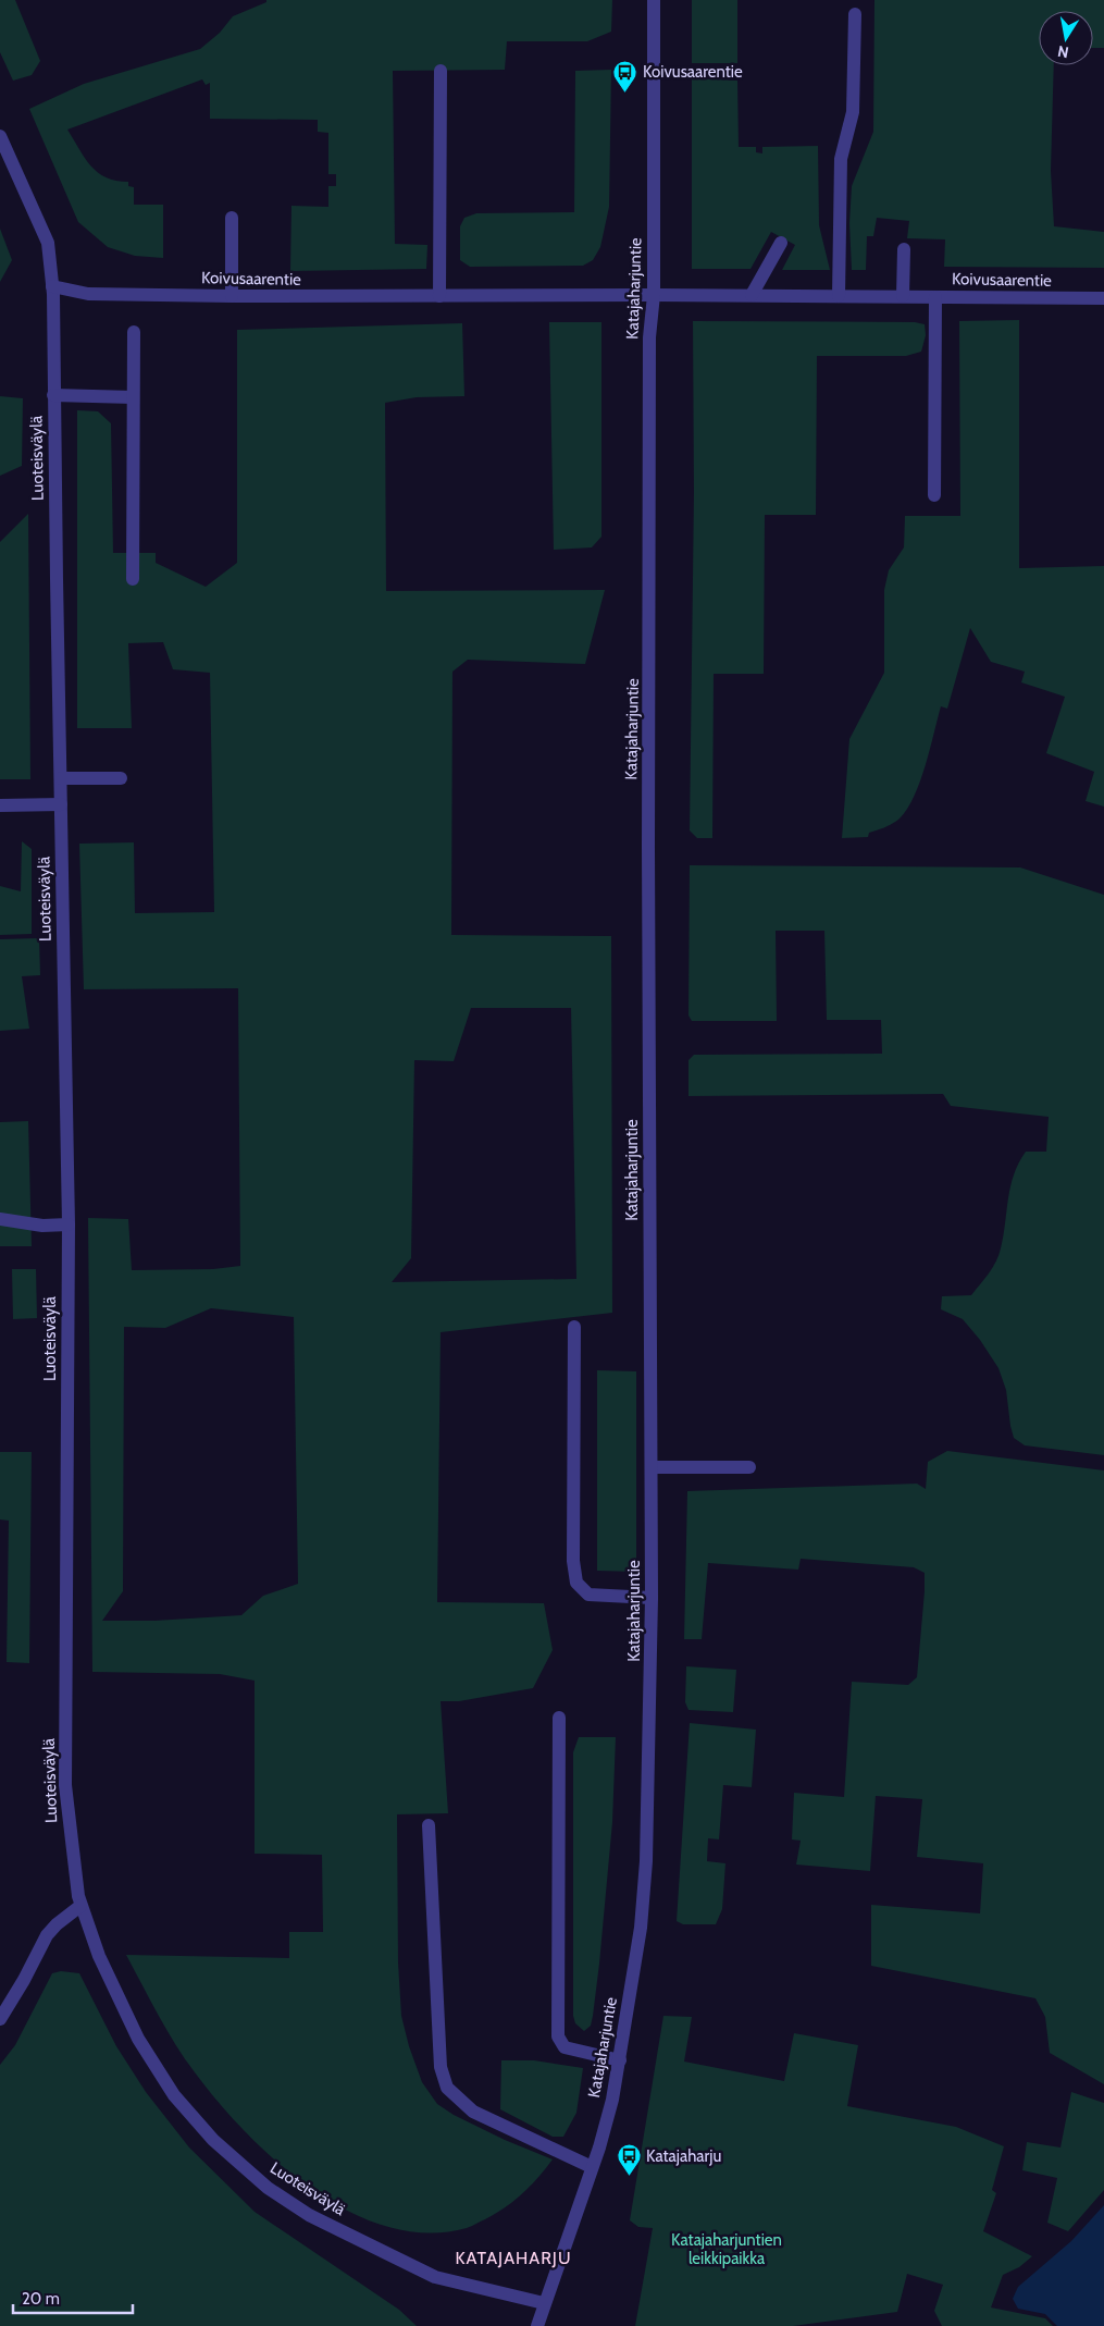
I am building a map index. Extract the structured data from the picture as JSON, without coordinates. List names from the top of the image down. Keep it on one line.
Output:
{"streets":{"street":["Koivusaarentie","Katajaharjuntie","Luoteisväylä"]},"crossings":[["Koivusaarentie","Katajaharjuntie"],["Koivusaarentie","Luoteisväylä"],["Katajaharjuntie","Luoteisväylä"]],"districts":["KATAJAHARJU"],"parks":["Katajaharjuntien leikkipaikka"],"places":{"bus stop":["Koivusaarentie","Katajaharju"]},"scale_bar":"20 m","north":"bottom"}
